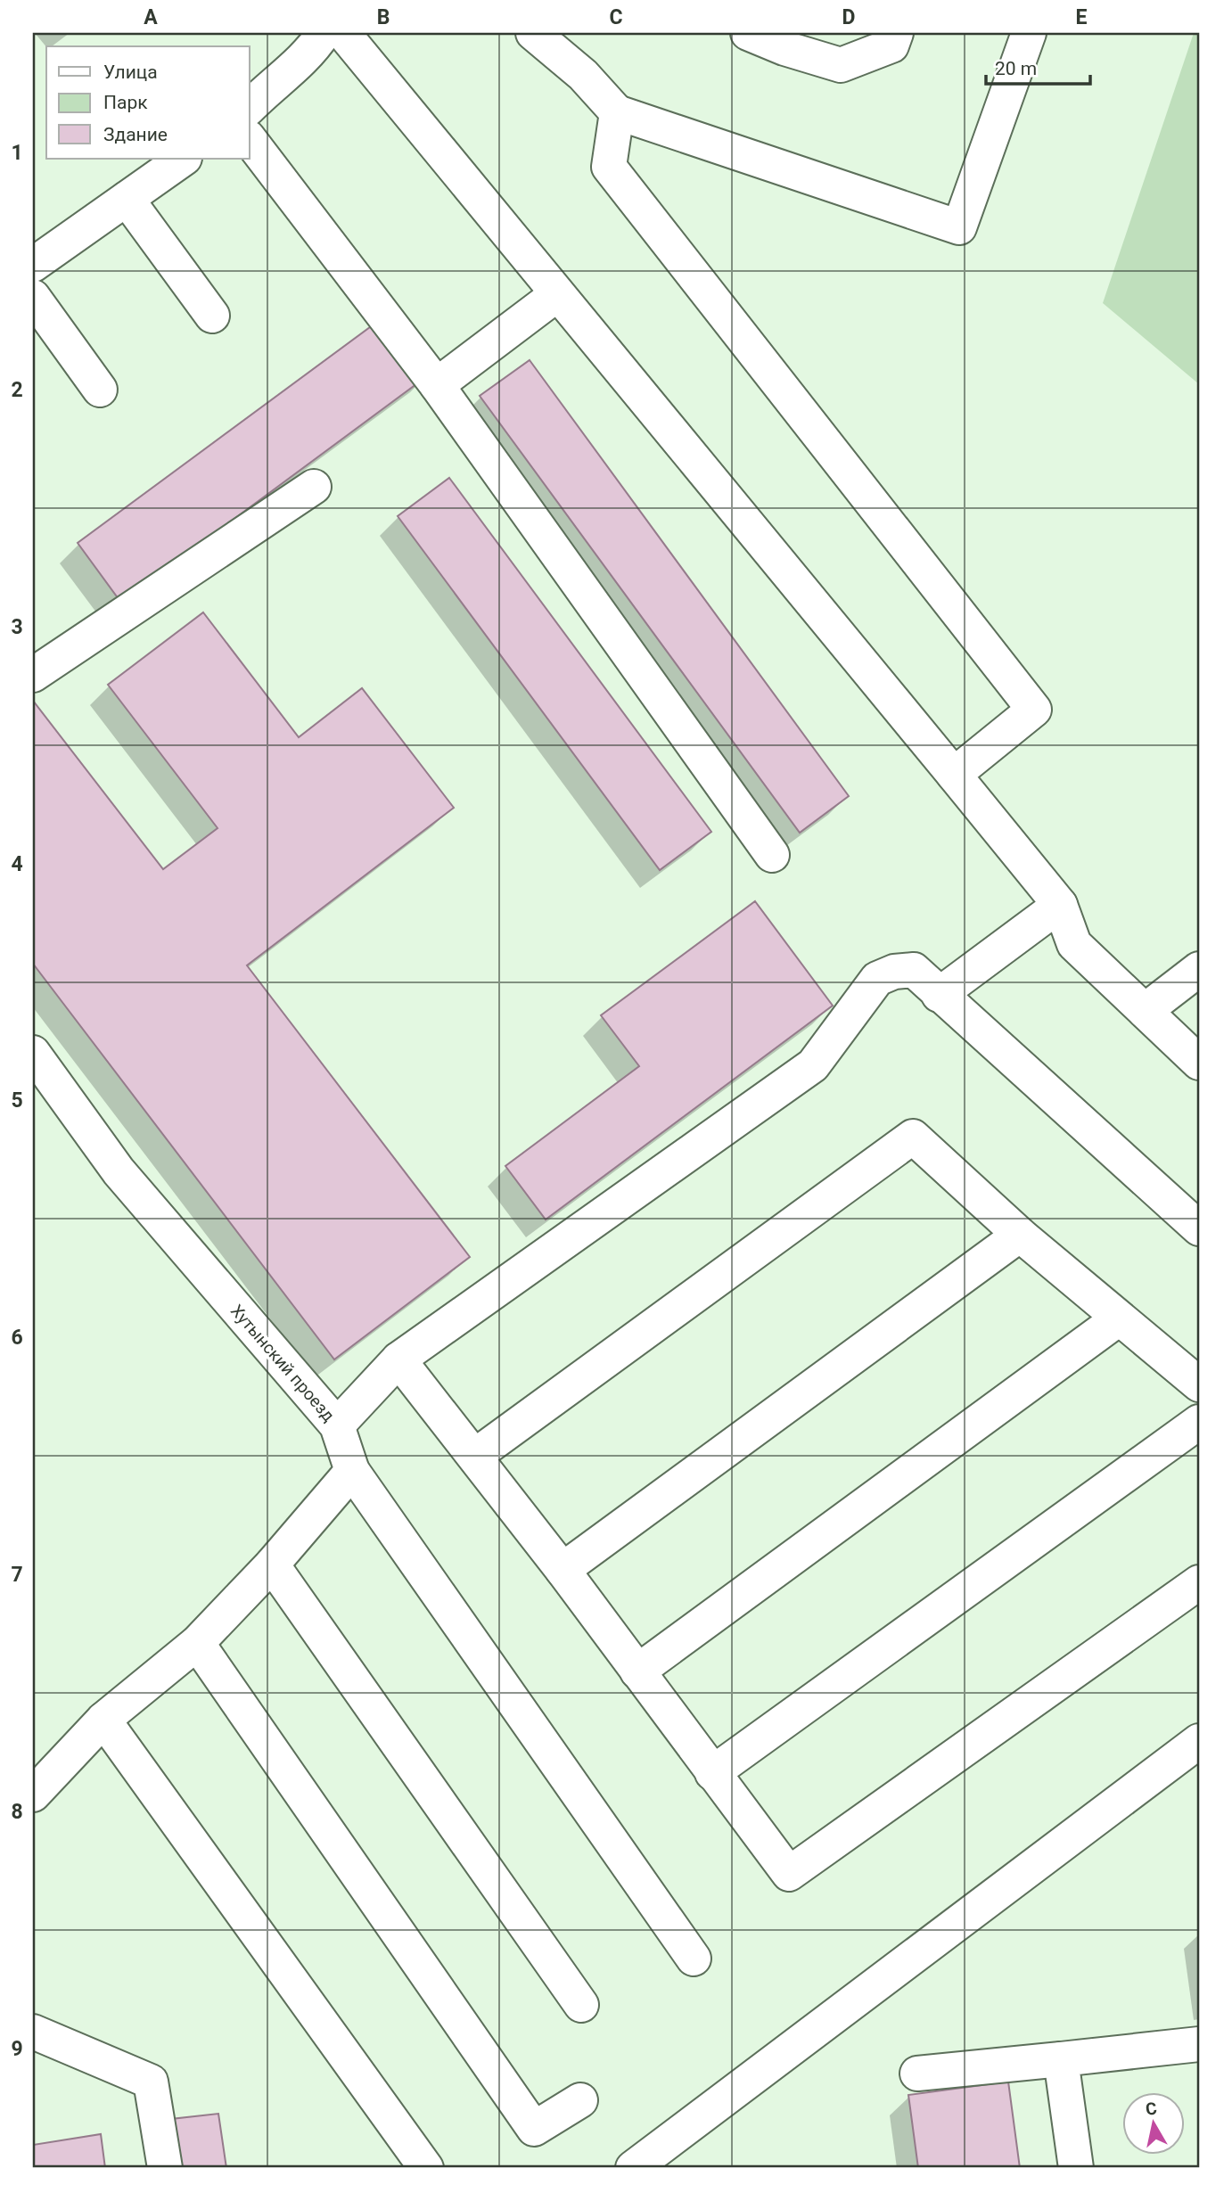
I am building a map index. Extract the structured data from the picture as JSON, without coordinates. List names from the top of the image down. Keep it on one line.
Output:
{"streets":{"street":["Хутынский проезд"]},"legend":["Улица","Парк","Здание"],"scale_bar":"20 m","north":"top","grid":{"columns":["A","B","C","D","E"],"rows":["1","2","3","4","5","6","7","8","9"]}}
